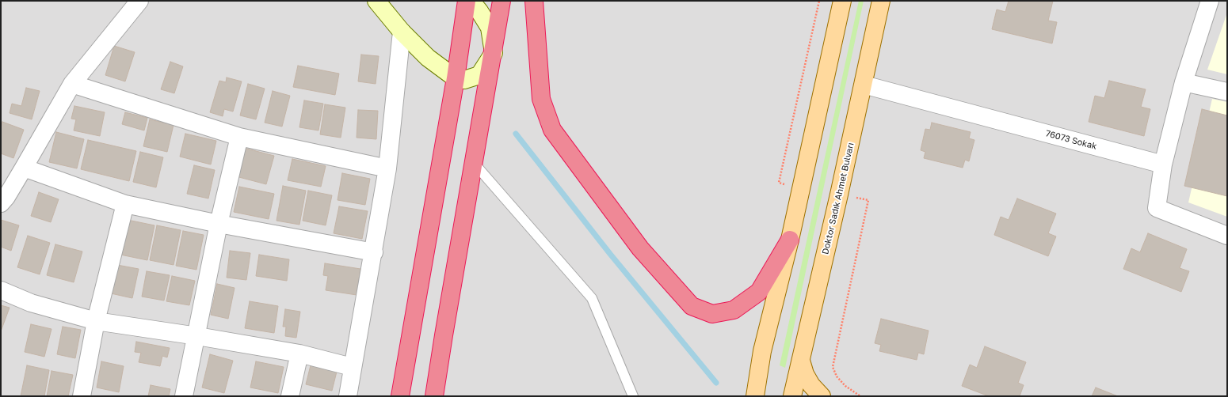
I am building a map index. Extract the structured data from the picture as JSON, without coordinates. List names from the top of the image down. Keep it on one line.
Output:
{"streets":{"main road":["Doktor Sadık Ahmet Bulvarı"],"street":["76073 Sokak"]},"crossings":[["76073 Sokak","Doktor Sadık Ahmet Bulvarı"]]}
